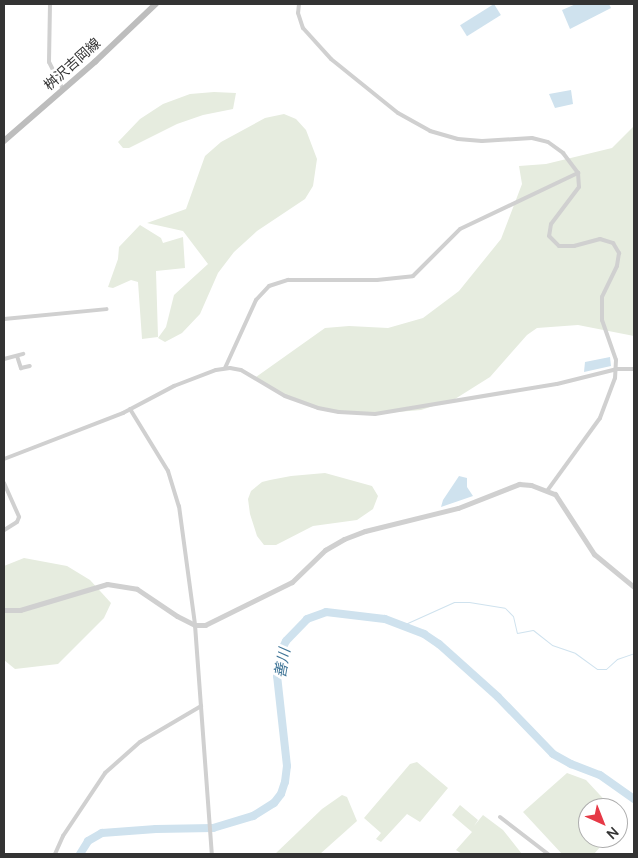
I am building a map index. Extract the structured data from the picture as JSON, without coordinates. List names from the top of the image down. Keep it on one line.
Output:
{"streets":{"main road":["桝沢吉岡線"]},"water":["善川"],"north":"bottom right"}
